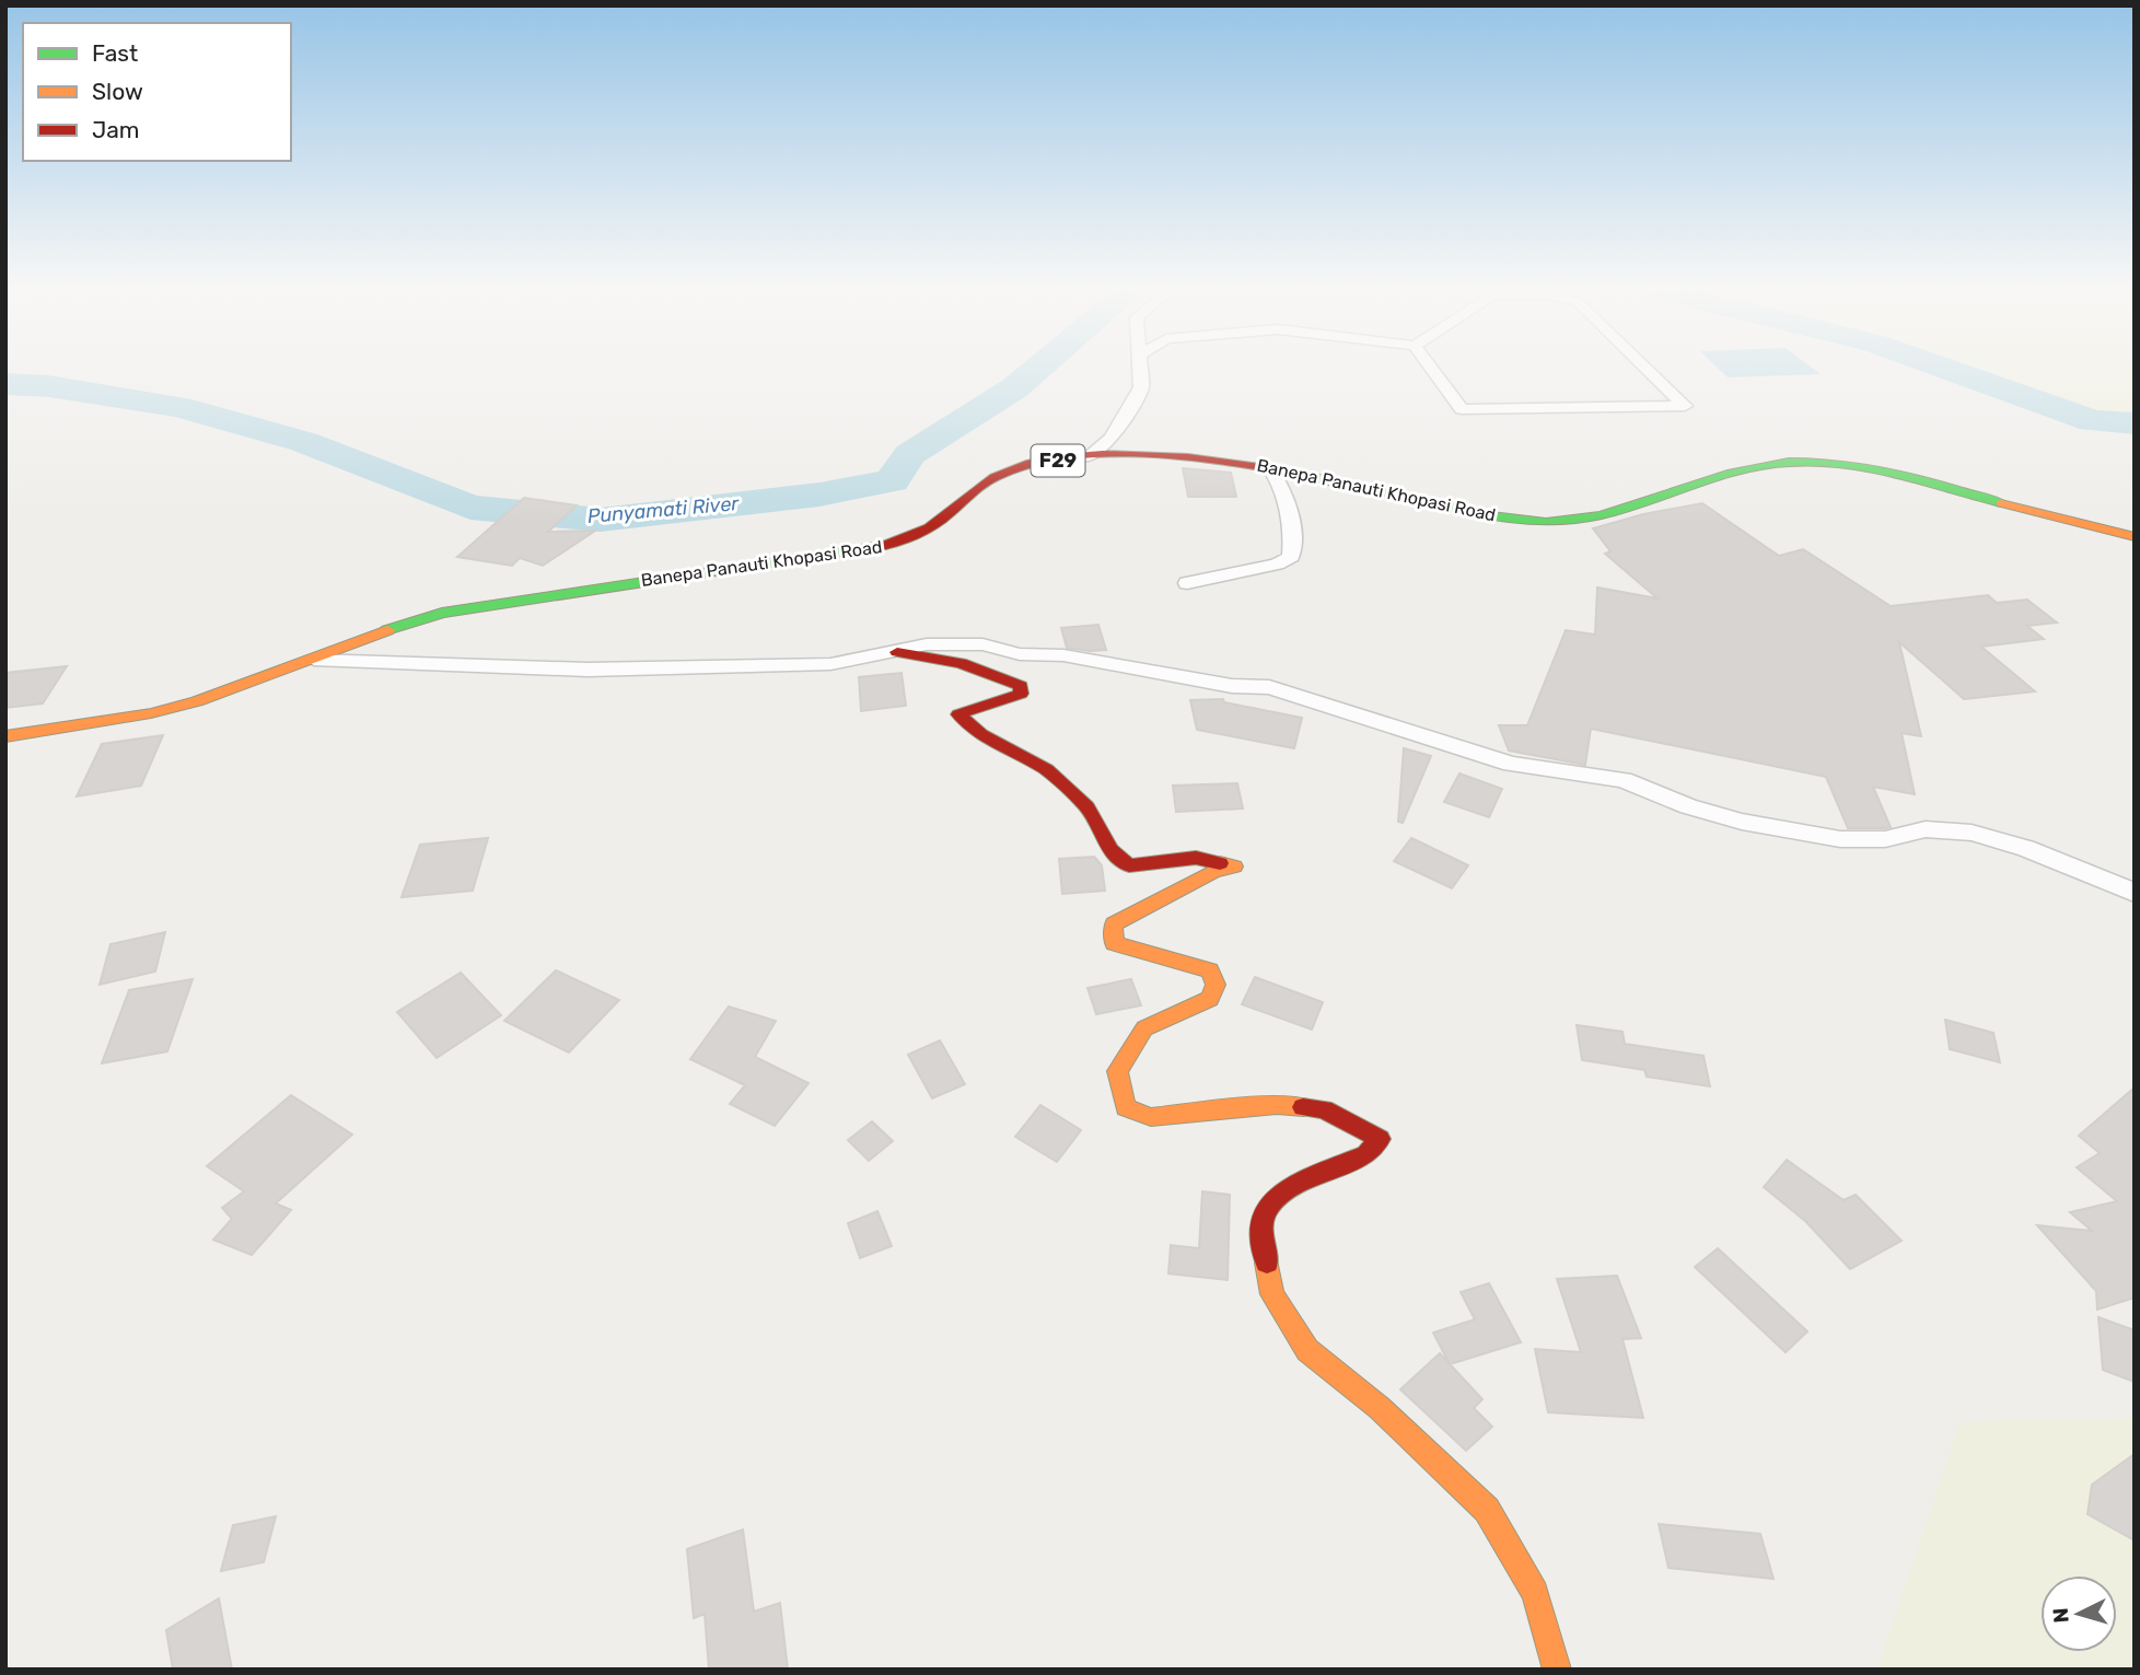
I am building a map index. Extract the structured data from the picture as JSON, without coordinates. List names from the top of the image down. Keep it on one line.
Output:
{"streets":{"main road":["F29","Banepa Panauti Khopasi Road"]},"water":["Punyamati River"],"legend":["Fast","Slow","Jam"],"north":"left"}
